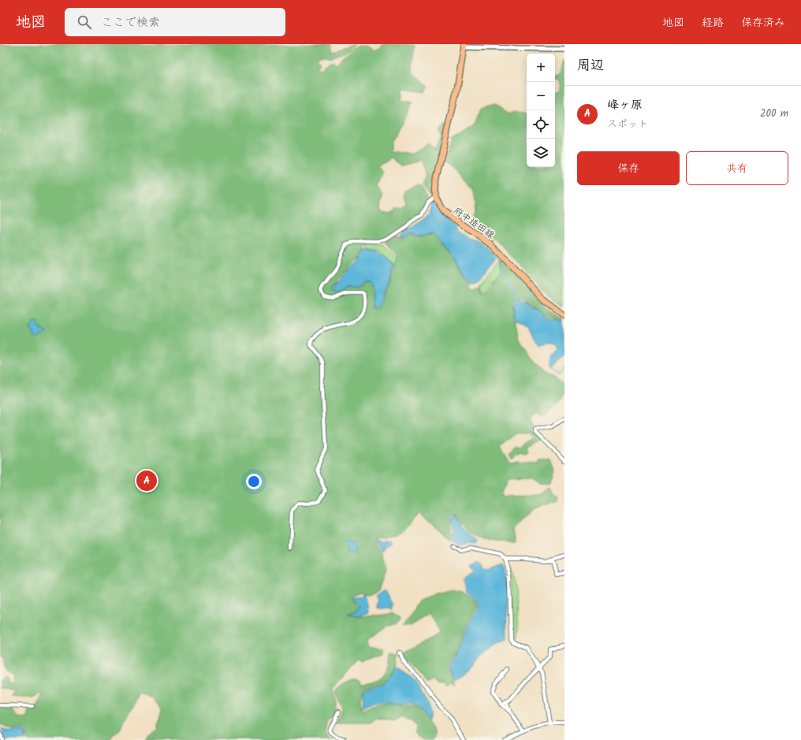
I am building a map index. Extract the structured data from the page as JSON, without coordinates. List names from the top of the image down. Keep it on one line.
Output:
{"streets":{"main road":["府中造田線"]},"page":{"header":"地図","search":"ここで検索","nav":["地図","経路","保存済み"],"heading":"周辺","map_buttons":["+","−"],"list":[{"mark":"A","name":"峰ヶ原","note":"スポット","value":"200 m"}],"buttons":["保存","共有"],"pins":"A"}}
